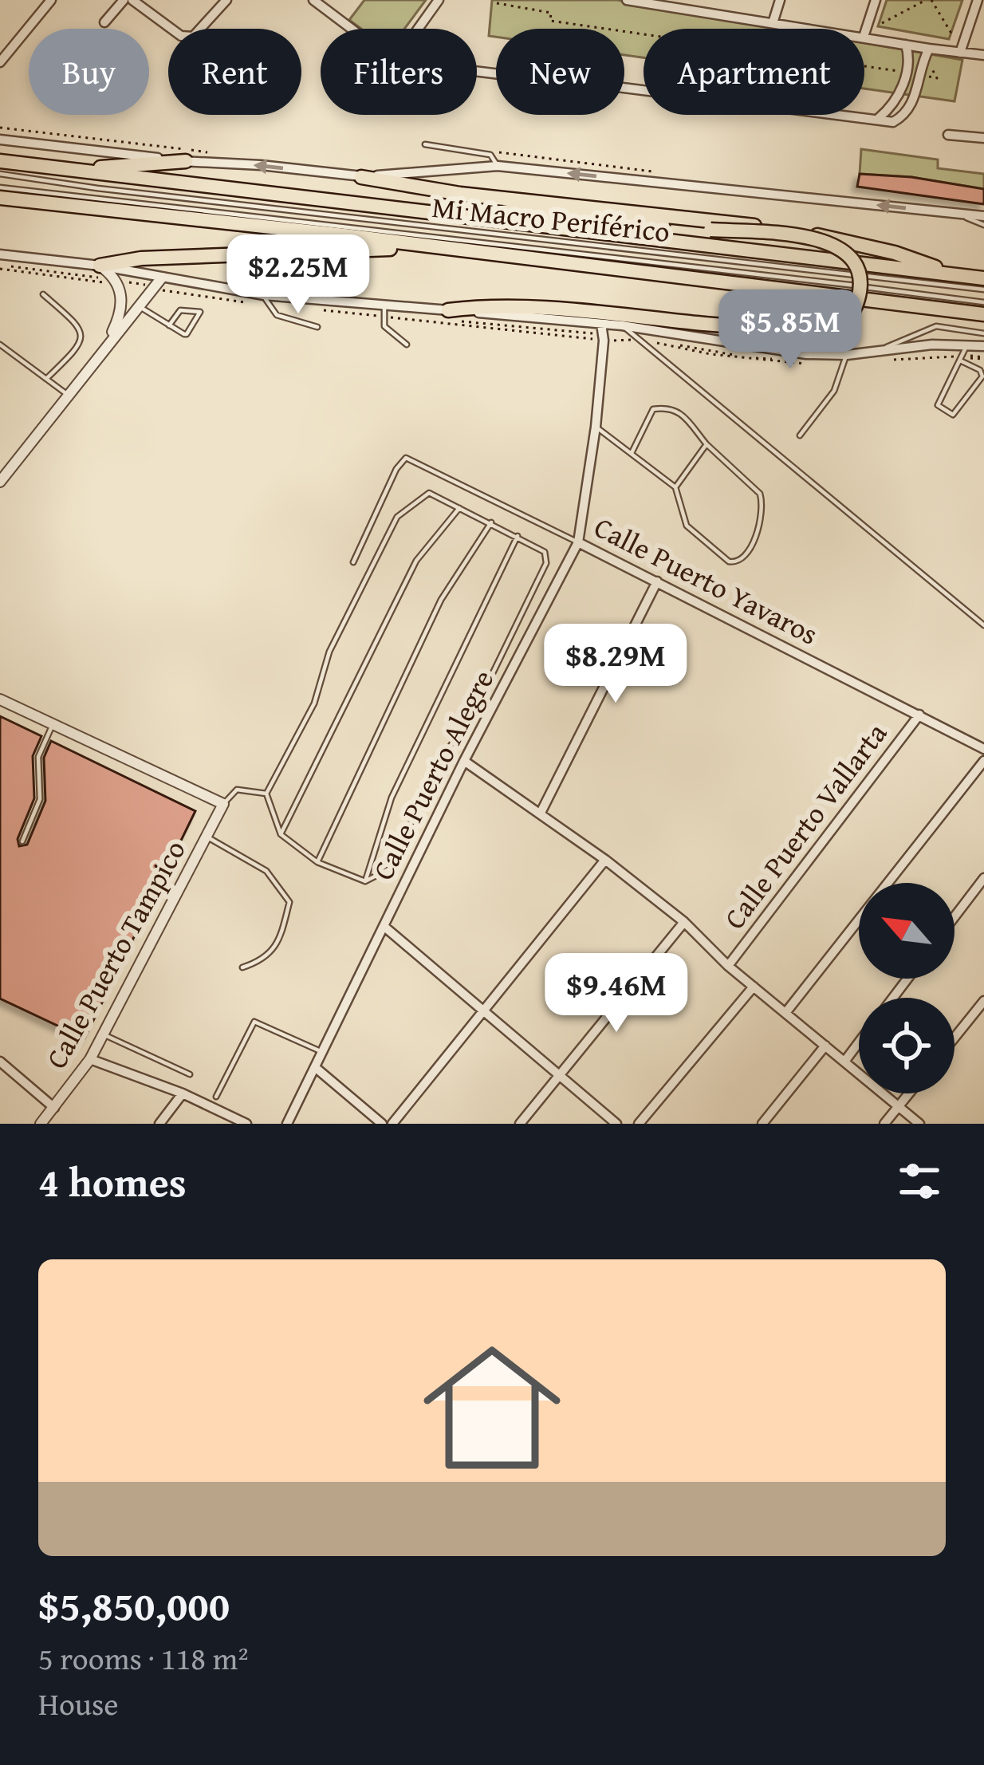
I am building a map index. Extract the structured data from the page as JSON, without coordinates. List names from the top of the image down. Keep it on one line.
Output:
{"streets":{"street":["Calle Puerto Yavaros","Calle Puerto Alegre","Calle Puerto Vallarta","Calle Puerto Tampico"],"lane":["Mi Macro Periférico"]},"crossings":[["Calle Puerto Yavaros","Calle Puerto Alegre"],["Calle Puerto Yavaros","Calle Puerto Vallarta"]],"north":"top left","page":{"chip":["Buy","Rent","Filters","New","Apartment"],"price":["$2.25M","$5.85M","$8.29M","$9.46M"],"heading":"4 homes","list":[{"name":"$5,850,000","note":"5 rooms · 118 m² · House"}]}}
